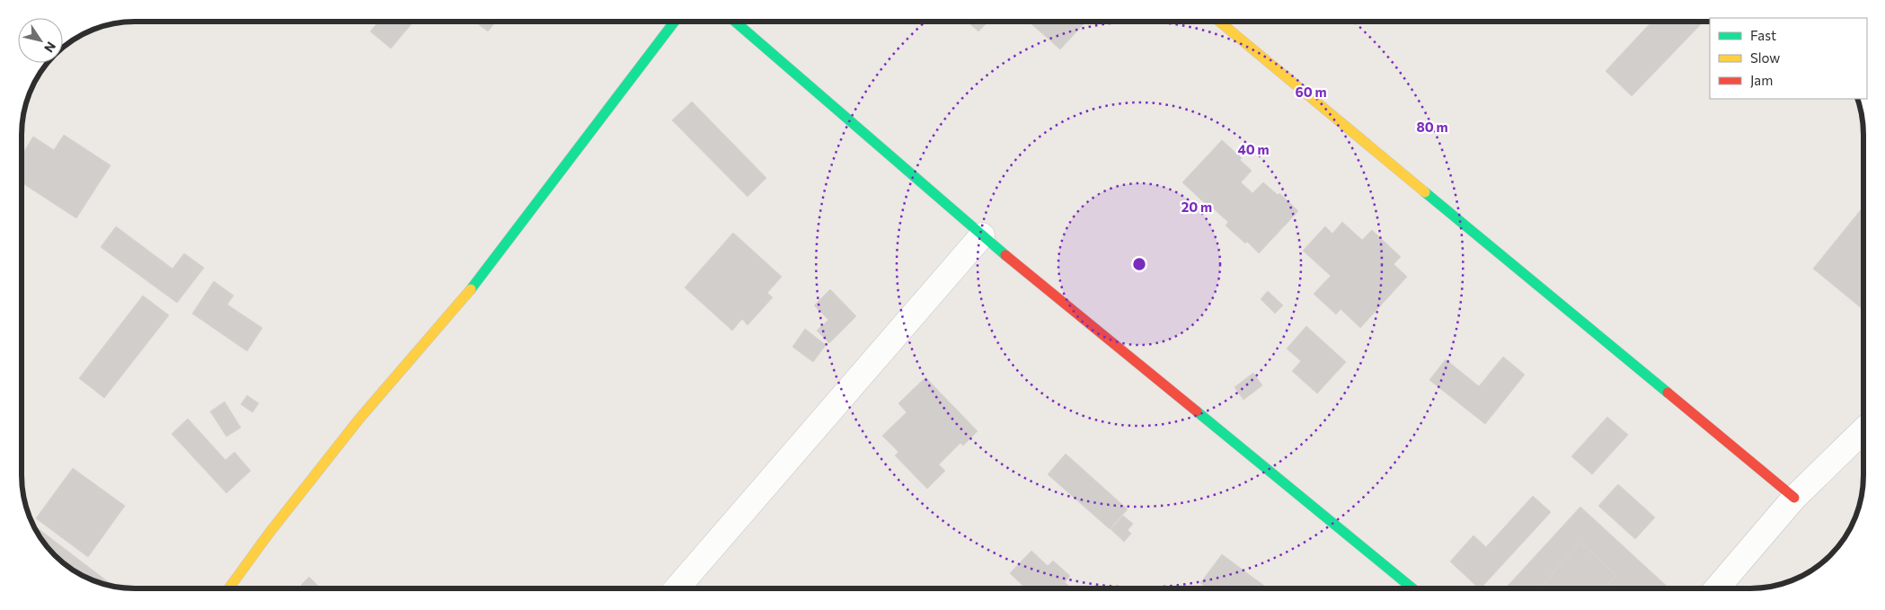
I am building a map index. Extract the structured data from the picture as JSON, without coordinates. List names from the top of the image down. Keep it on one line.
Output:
{"legend":["Fast","Slow","Jam"],"north":"bottom right","rings":["60 m","80 m","40 m","20 m"]}
